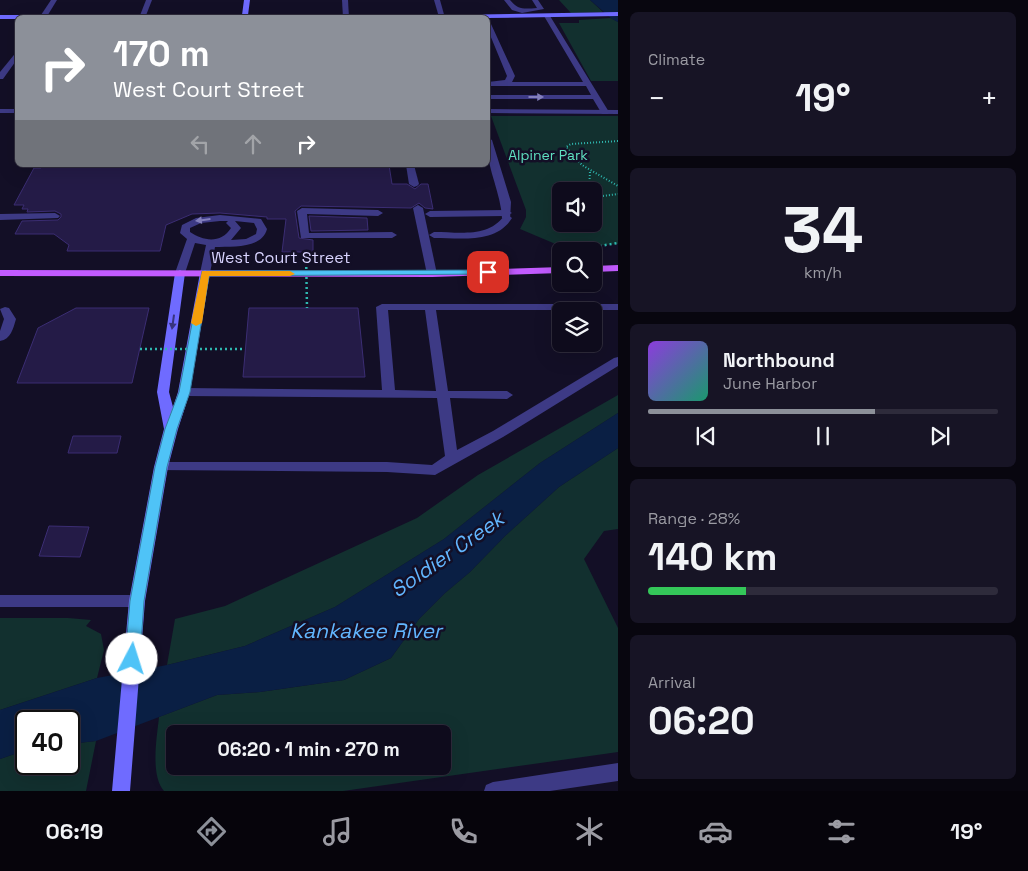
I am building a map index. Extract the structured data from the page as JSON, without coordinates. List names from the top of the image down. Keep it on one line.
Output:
{"streets":{"main road":["West Court Street"]},"water":["Soldier Creek","Kankakee River"],"parks":["Alpiner Park"],"page":{"tile":["Climate",["34","km/h"],["Range · 28%","140 km"],["Arrival","06:20"]],"turn":["170 m","West Court Street"],"heat":["−","19°","+"],"song":["Northbound","June Harbor"],"limit":"40","trip":"06:20 · 1 min · 270 m","tabs":["06:19","19°"]}}
